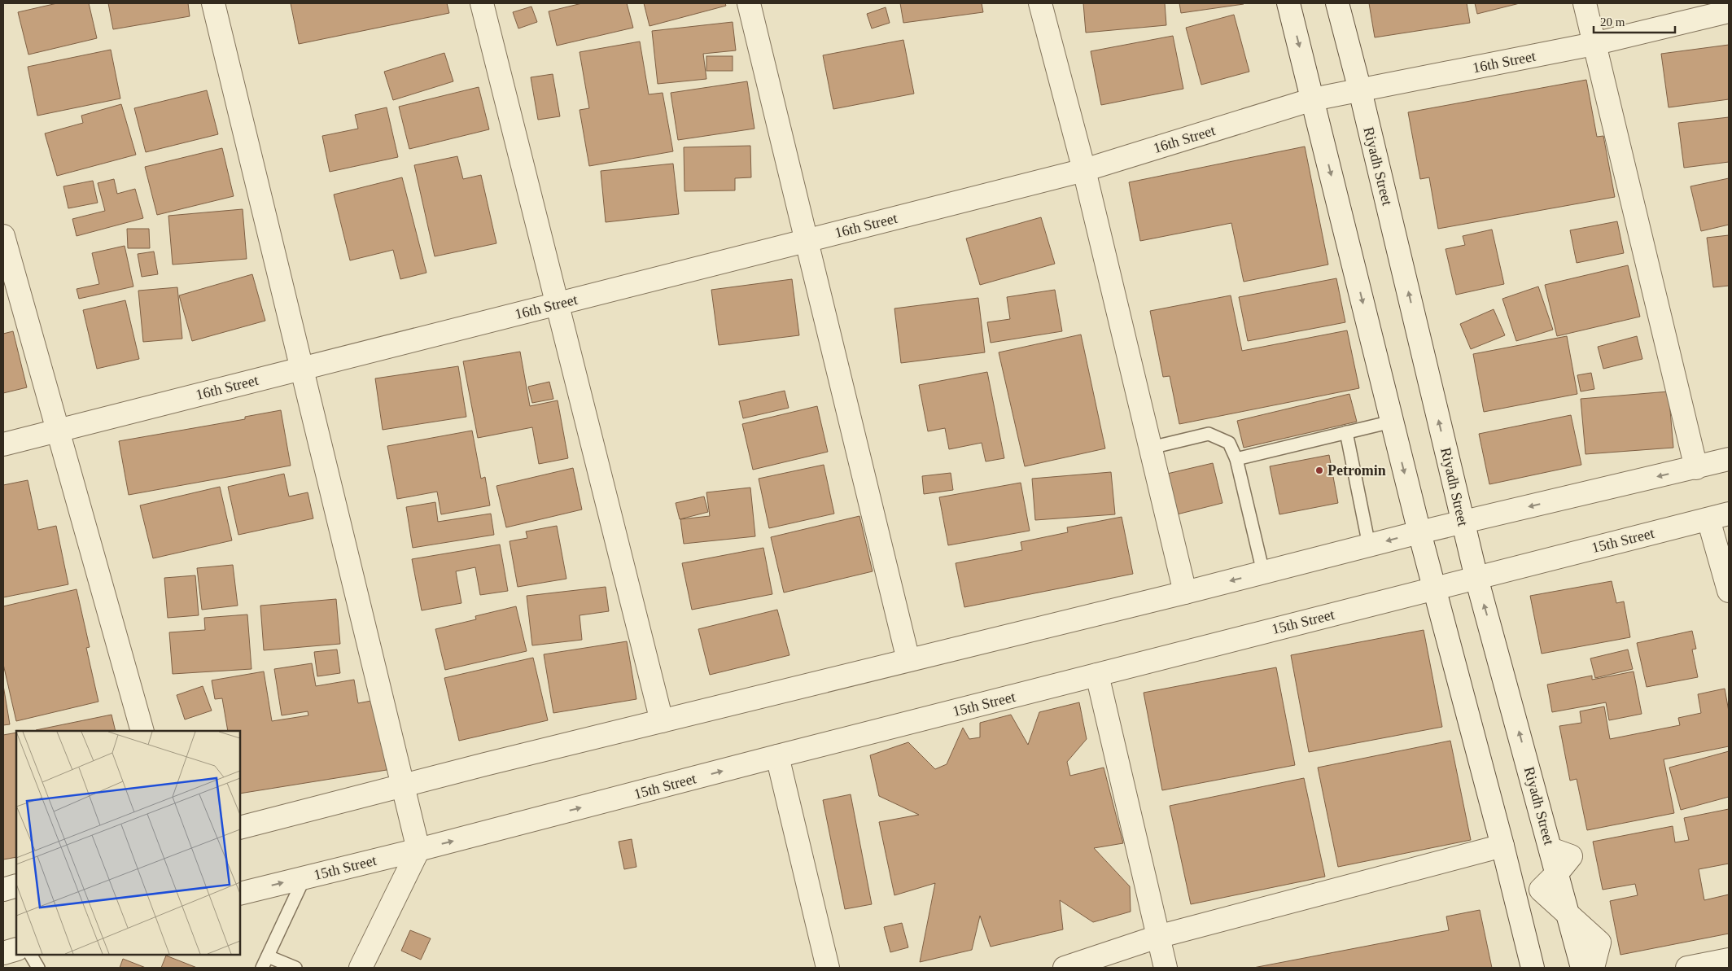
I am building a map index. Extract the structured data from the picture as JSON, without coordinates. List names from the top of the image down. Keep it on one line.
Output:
{"streets":{"street":["16th Street","Riyadh Street","15th Street"]},"crossings":[["16th Street","Riyadh Street"],["Riyadh Street","15th Street"]],"places":["Petromin"],"scale_bar":"20 m"}
